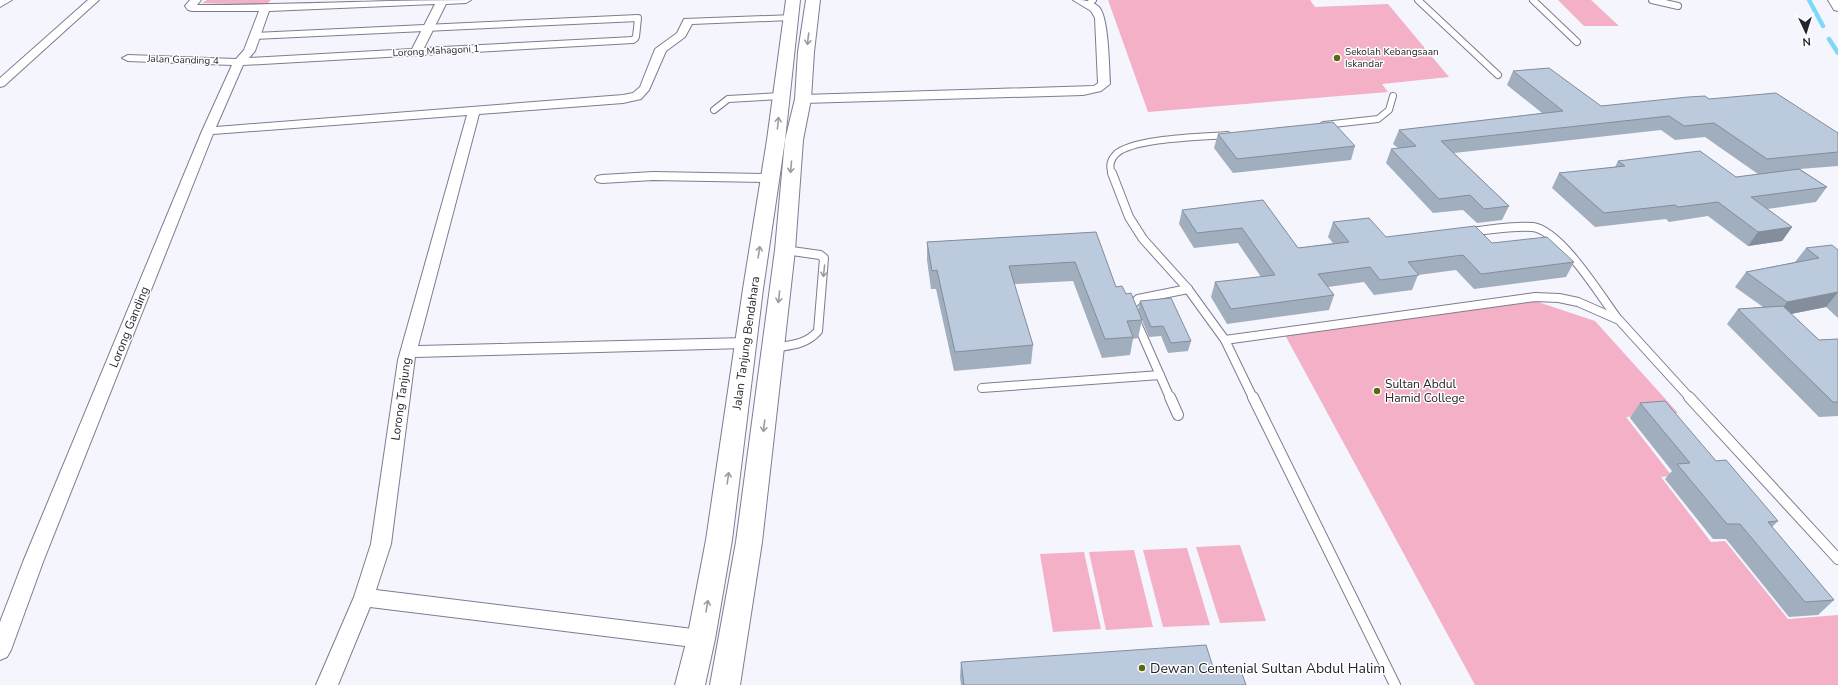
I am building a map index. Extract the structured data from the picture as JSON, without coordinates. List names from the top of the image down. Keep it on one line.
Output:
{"streets":{"main road":["Jalan Tanjung Bendahara"],"street":["Lorong Mahagoni 1","Jalan Ganding 4","Lorong Ganding","Lorong Tanjung"]},"crossings":[["Lorong Mahagoni 1","Jalan Ganding 4"],["Lorong Mahagoni 1","Lorong Ganding"],["Jalan Ganding 4","Lorong Ganding"]],"places":["Sekolah Kebangsaan Iskandar","Sultan Abdul Hamid College","Dewan Centenial Sultan Abdul Halim"],"north":"bottom"}
